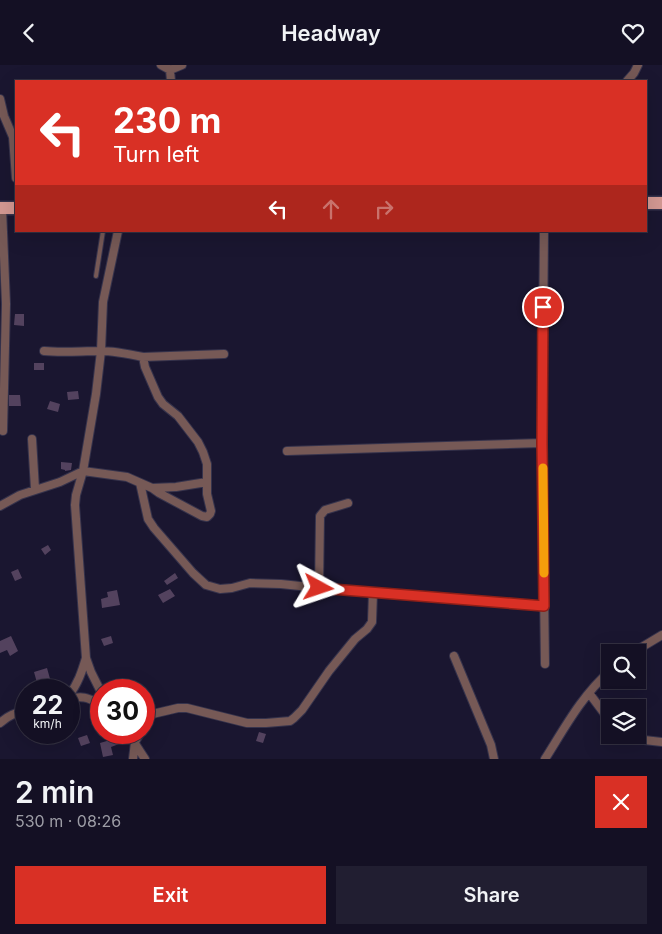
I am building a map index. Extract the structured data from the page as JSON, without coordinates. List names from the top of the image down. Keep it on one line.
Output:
{"page":{"header":"Headway","turn":["230 m","Turn left"],"speed":"22 km/h","limit":"30","heading":["2 min","530 m · 08:26"],"buttons":["Exit","Share"]}}
